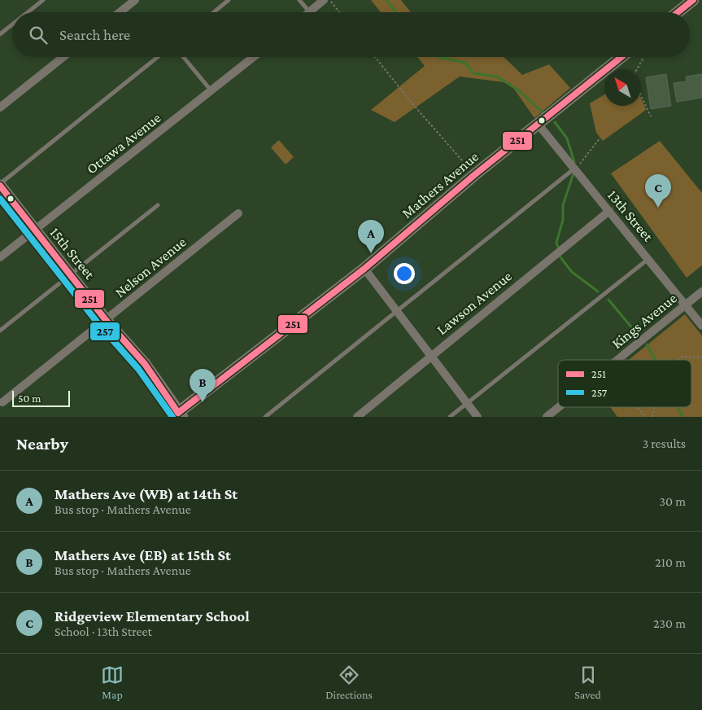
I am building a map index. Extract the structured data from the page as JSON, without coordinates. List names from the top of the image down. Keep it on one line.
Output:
{"streets":{"street":["Ottawa Avenue","Mathers Avenue","13th Street","15th Street","Nelson Avenue","Lawson Avenue","Kings Avenue"]},"crossings":[["Ottawa Avenue","15th Street"],["Mathers Avenue","13th Street"],["Mathers Avenue","15th Street"],["13th Street","Lawson Avenue"],["13th Street","Kings Avenue"],["15th Street","Nelson Avenue"]],"lines":["transit line 251","transit line 257"],"legend":["251","257"],"scale_bar":"50 m","north":"top left","page":{"search":"Search here","pins":["C","A","B"],"scale":"50 m","heading":["Nearby","3 results"],"list":[{"mark":"A","name":"Mathers Ave (WB) at 14th St","note":"Bus stop · Mathers Avenue","value":"30 m"},{"mark":"B","name":"Mathers Ave (EB) at 15th St","note":"Bus stop · Mathers Avenue","value":"210 m"},{"mark":"C","name":"Ridgeview Elementary School","note":"School · 13th Street","value":"230 m"}],"nav":["Map","Directions","Saved"]}}
